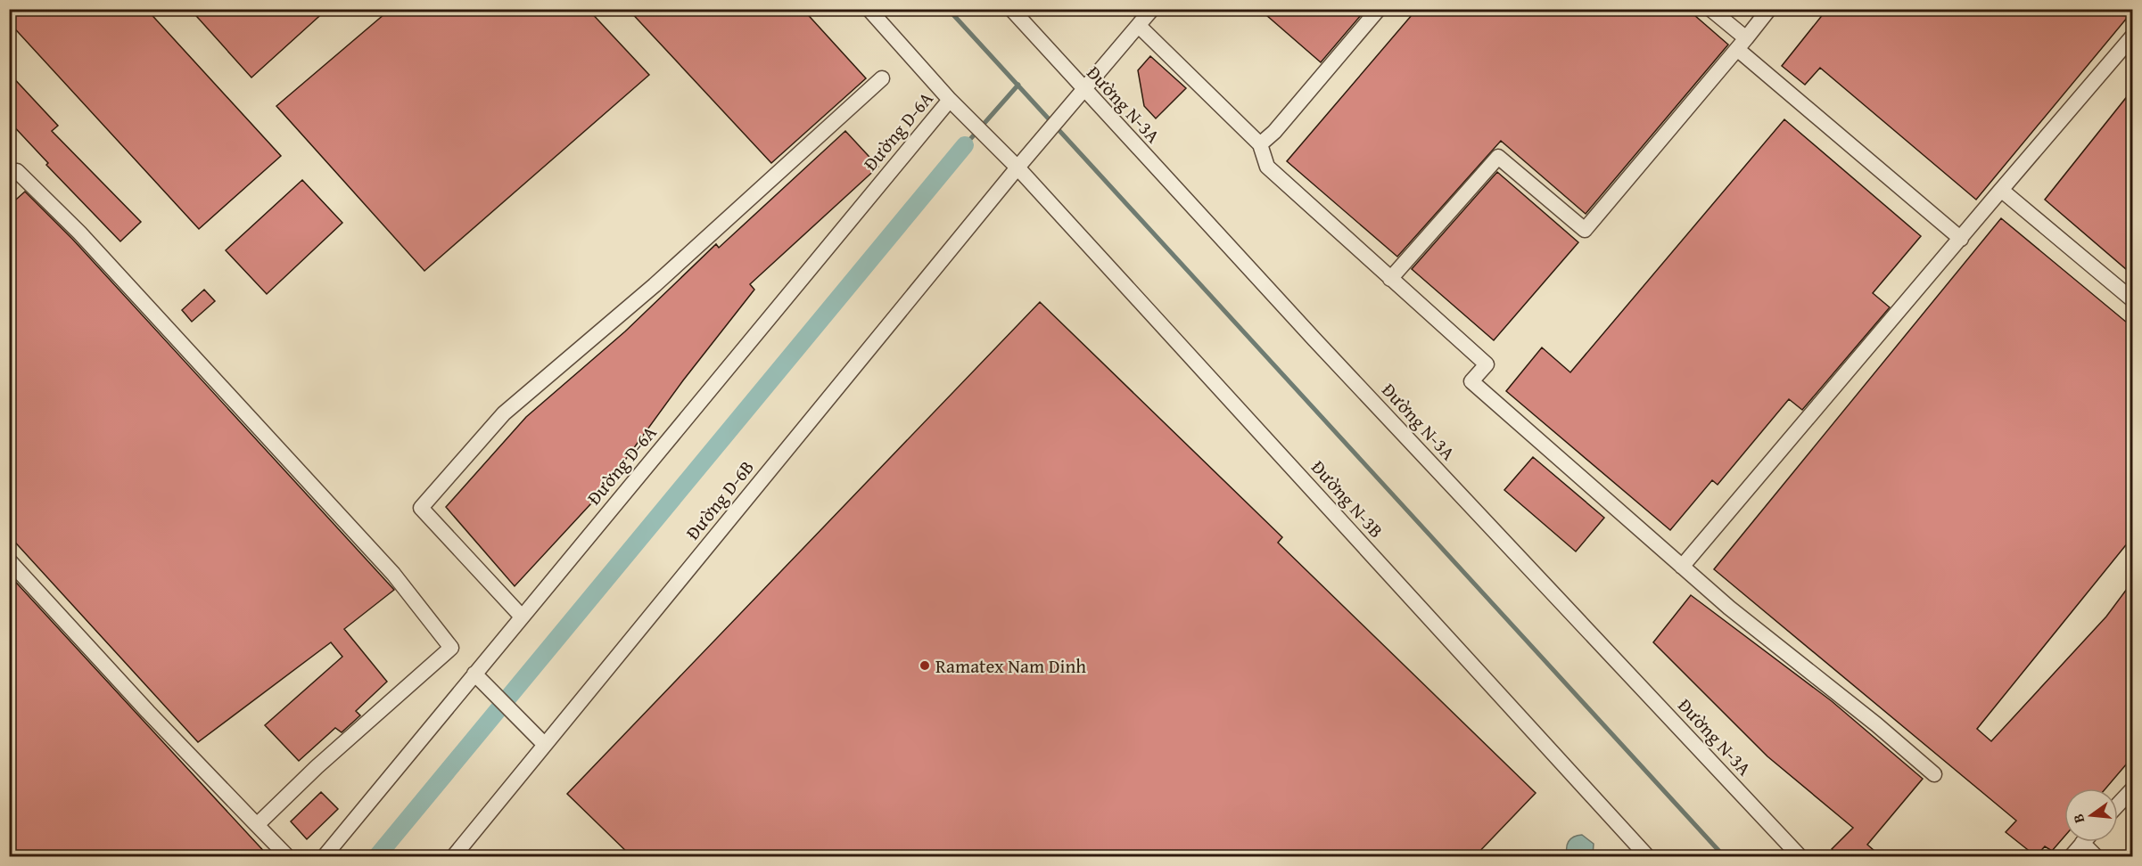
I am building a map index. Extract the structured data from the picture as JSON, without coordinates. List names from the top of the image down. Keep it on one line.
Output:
{"streets":{"street":["Đường N-3A","Đường D-6A","Đường N-3B","Đường D-6B"]},"crossings":[["Đường N-3A","Đường D-6B"],["Đường D-6A","Đường N-3B"],["Đường N-3B","Đường D-6B"]],"places":["Ramatex Nam Dinh"],"north":"left"}
